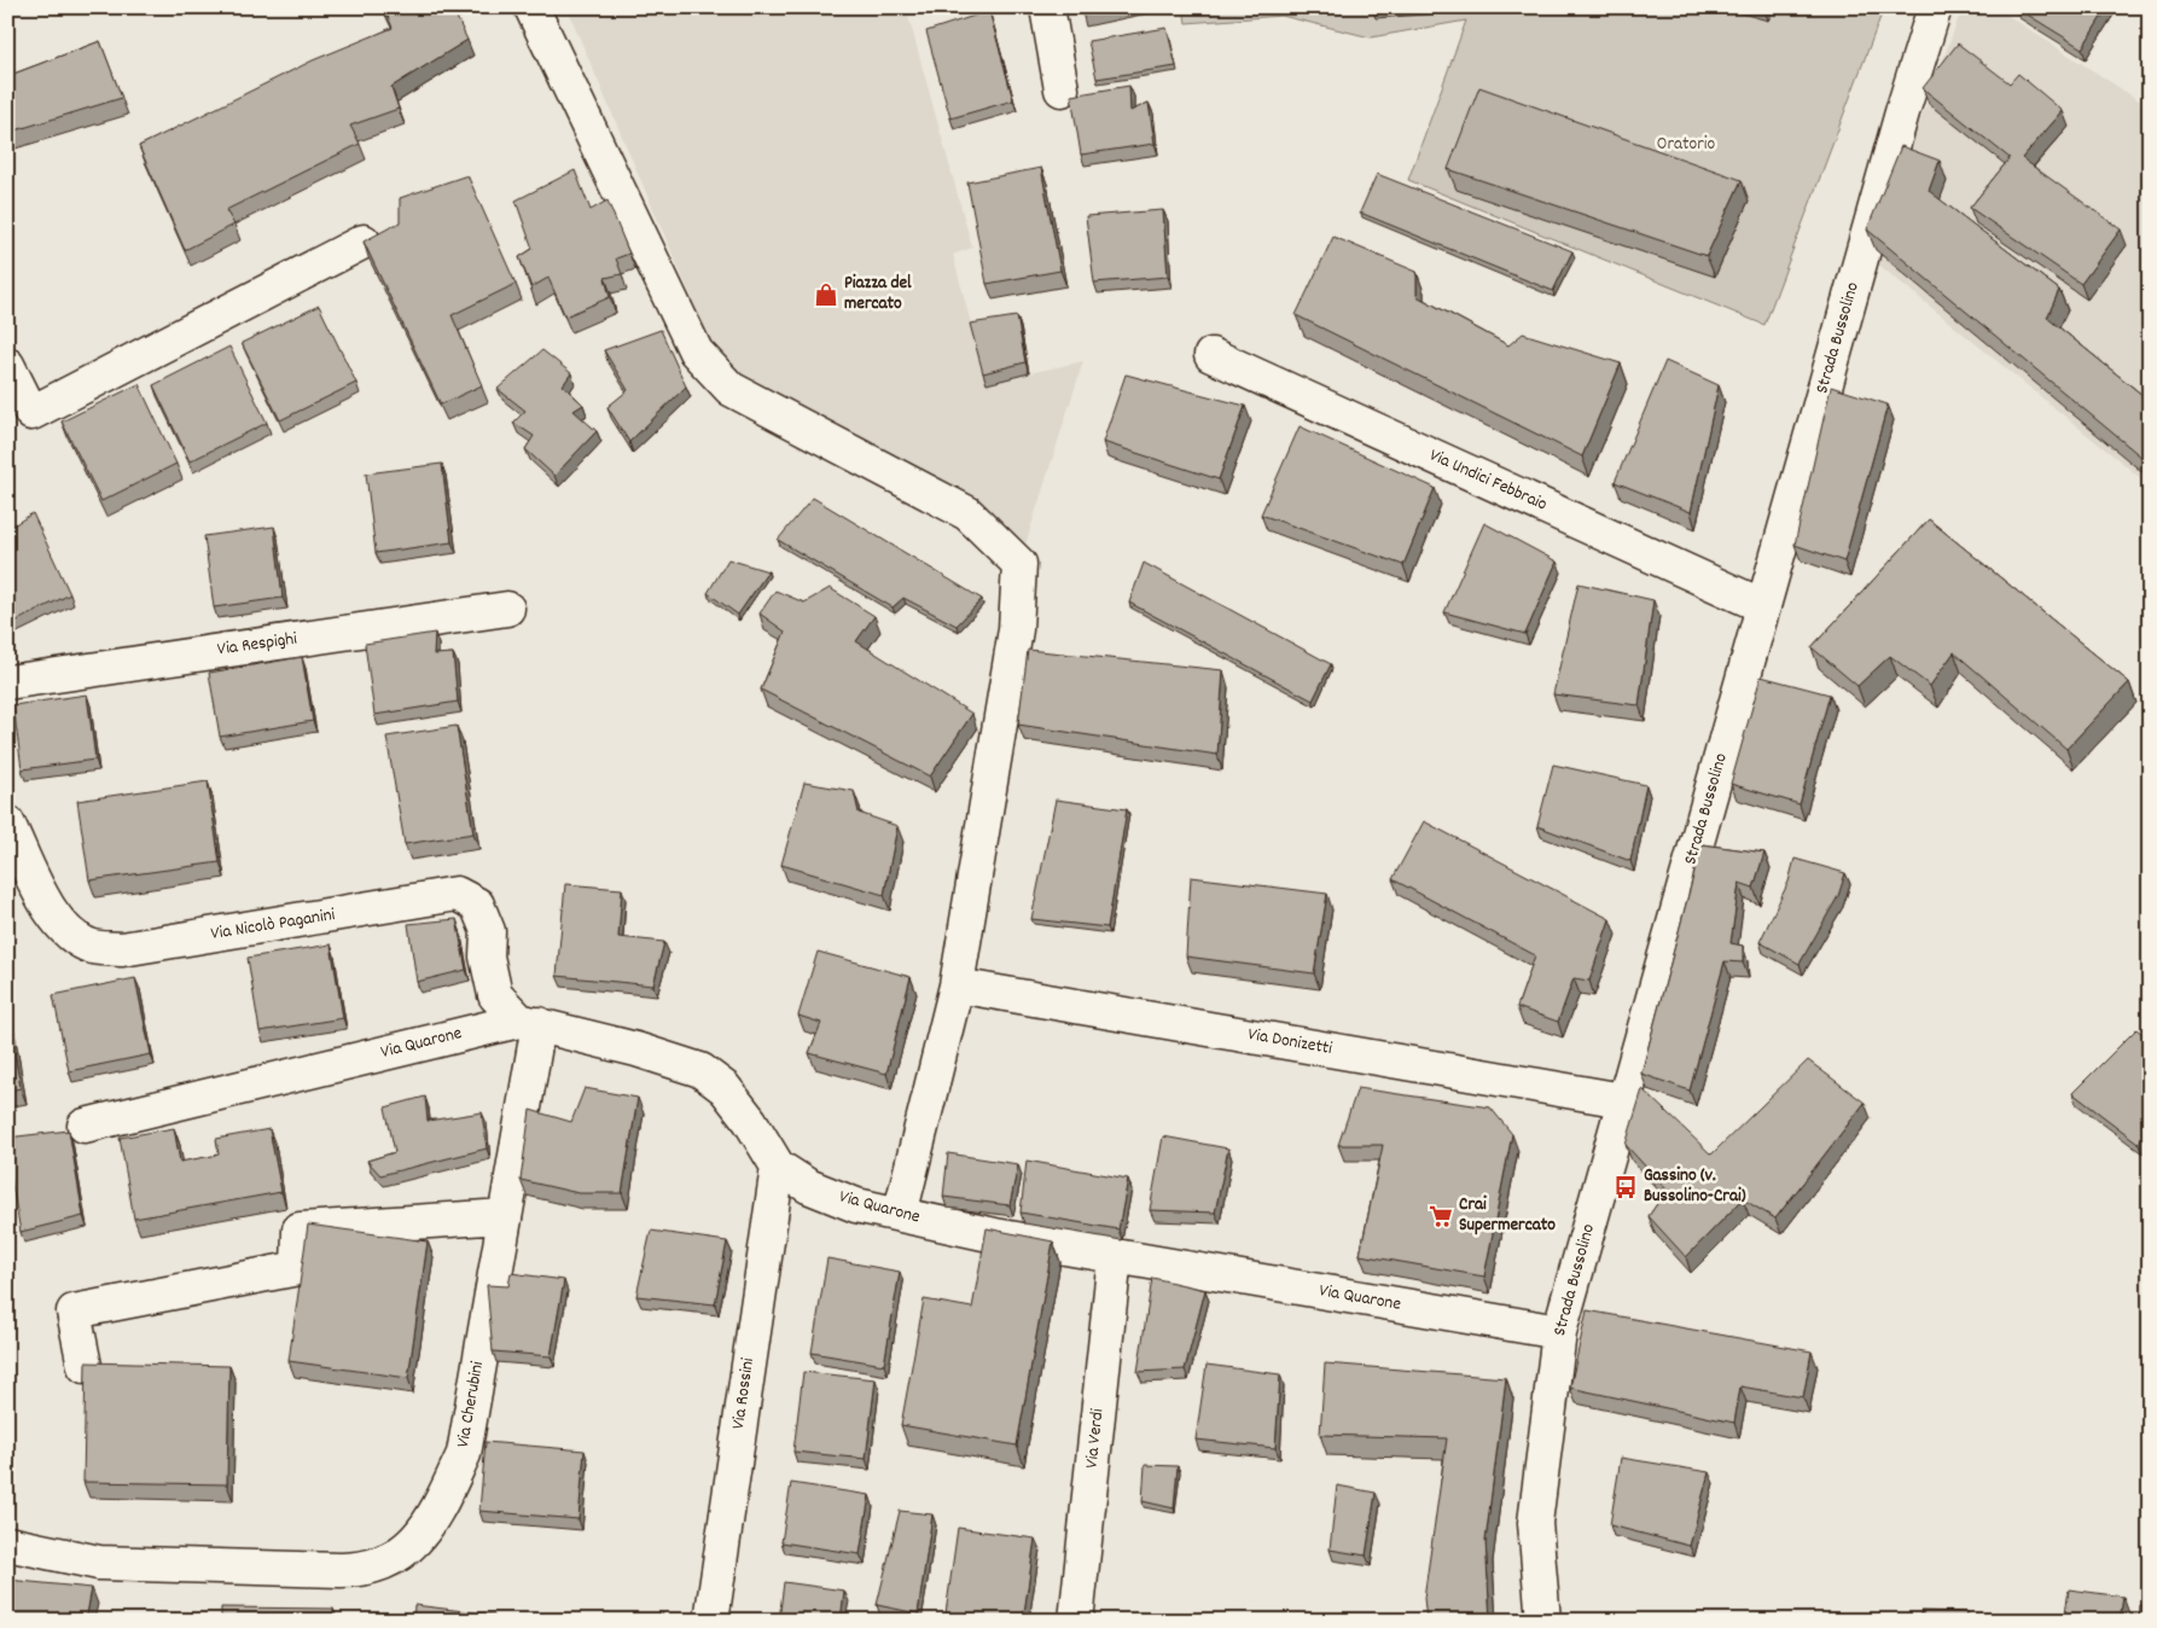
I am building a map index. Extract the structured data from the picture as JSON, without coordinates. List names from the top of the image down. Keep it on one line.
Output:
{"streets":{"street":["Strada Bussolino","Via Undici Febbraio","Via Respighi","Via Nicolò Paganini","Via Donizetti","Via Quarone","Via Rossini","Via Cherubini","Via Verdi"]},"crossings":[["Strada Bussolino","Via Undici Febbraio"],["Strada Bussolino","Via Donizetti"],["Strada Bussolino","Via Quarone"],["Via Nicolò Paganini","Via Quarone"],["Via Nicolò Paganini","Via Cherubini"],["Via Quarone","Via Rossini"],["Via Quarone","Via Cherubini"],["Via Quarone","Via Verdi"]],"parks":["Oratorio"],"places":{"shop":["Piazza del mercato"],"bus stop":["Gassino (v. Bussolino-Crai)"],"supermarket":["Crai Supermercato"]}}
